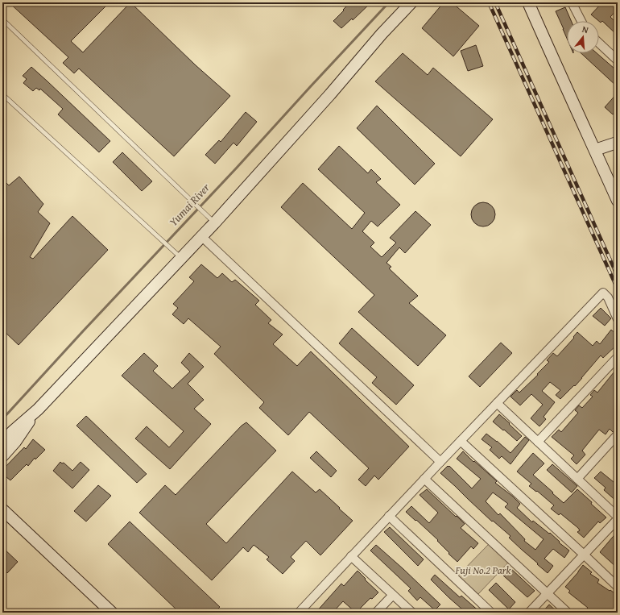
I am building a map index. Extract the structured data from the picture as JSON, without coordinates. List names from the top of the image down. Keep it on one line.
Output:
{"water":["Yumai River"],"parks":["Fuji No.2 Park"],"north":"top"}
